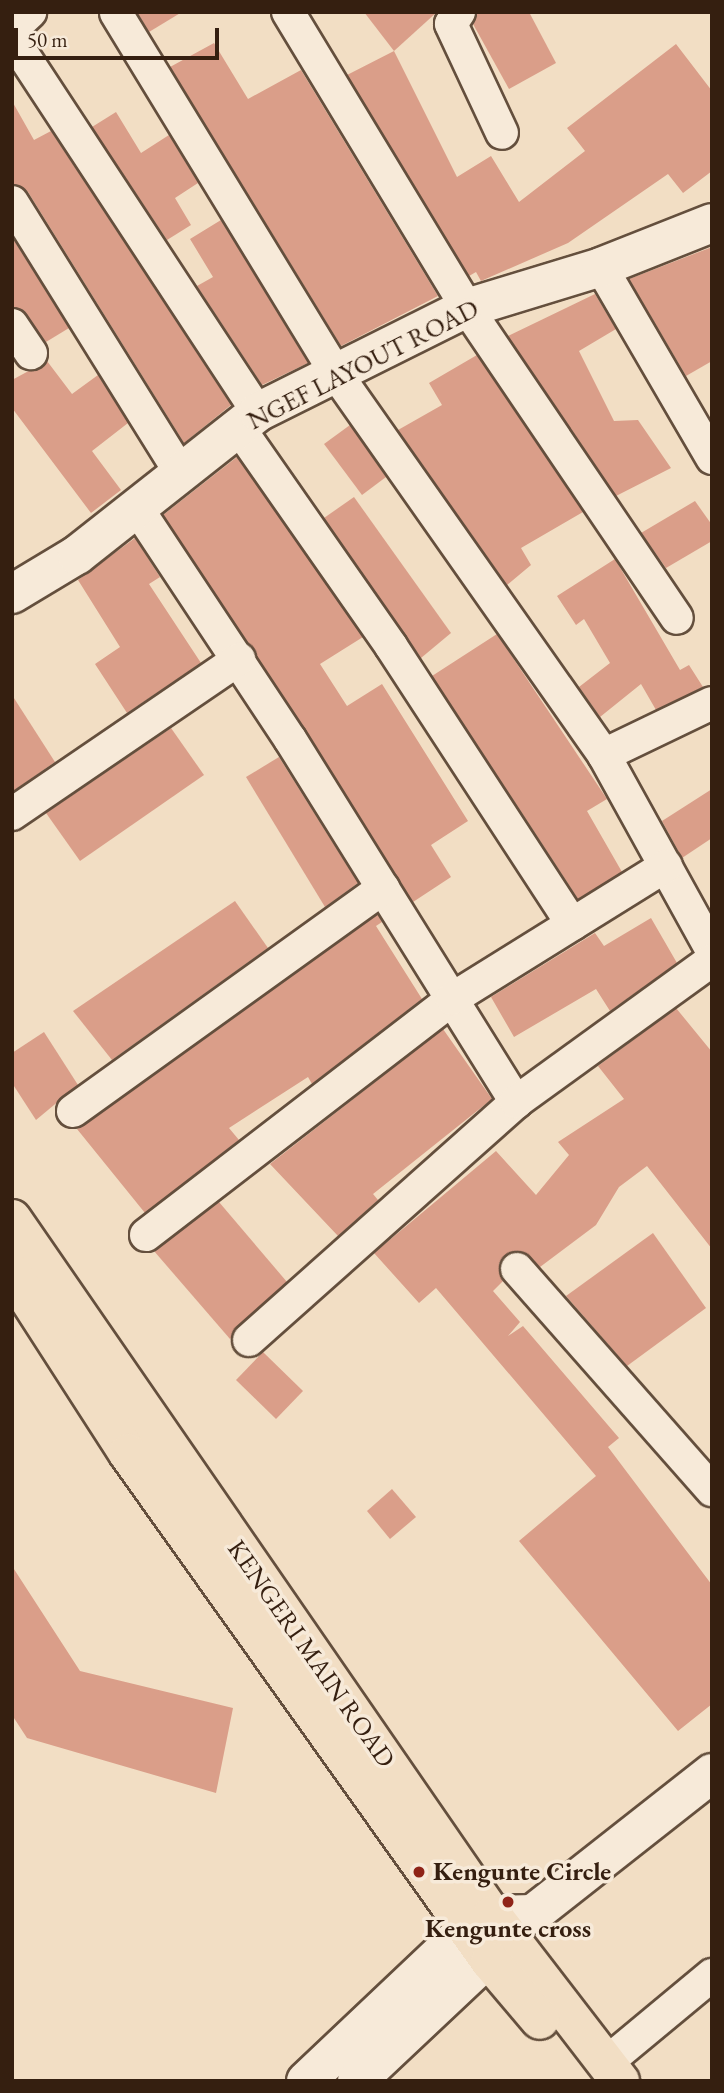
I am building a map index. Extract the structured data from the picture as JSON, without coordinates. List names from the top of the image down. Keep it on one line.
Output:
{"streets":{"main road":["KENGERI MAIN ROAD"],"street":["NGEF LAYOUT ROAD"]},"places":["Kengunte Circle","Kengunte cross"],"scale_bar":"50 m"}
